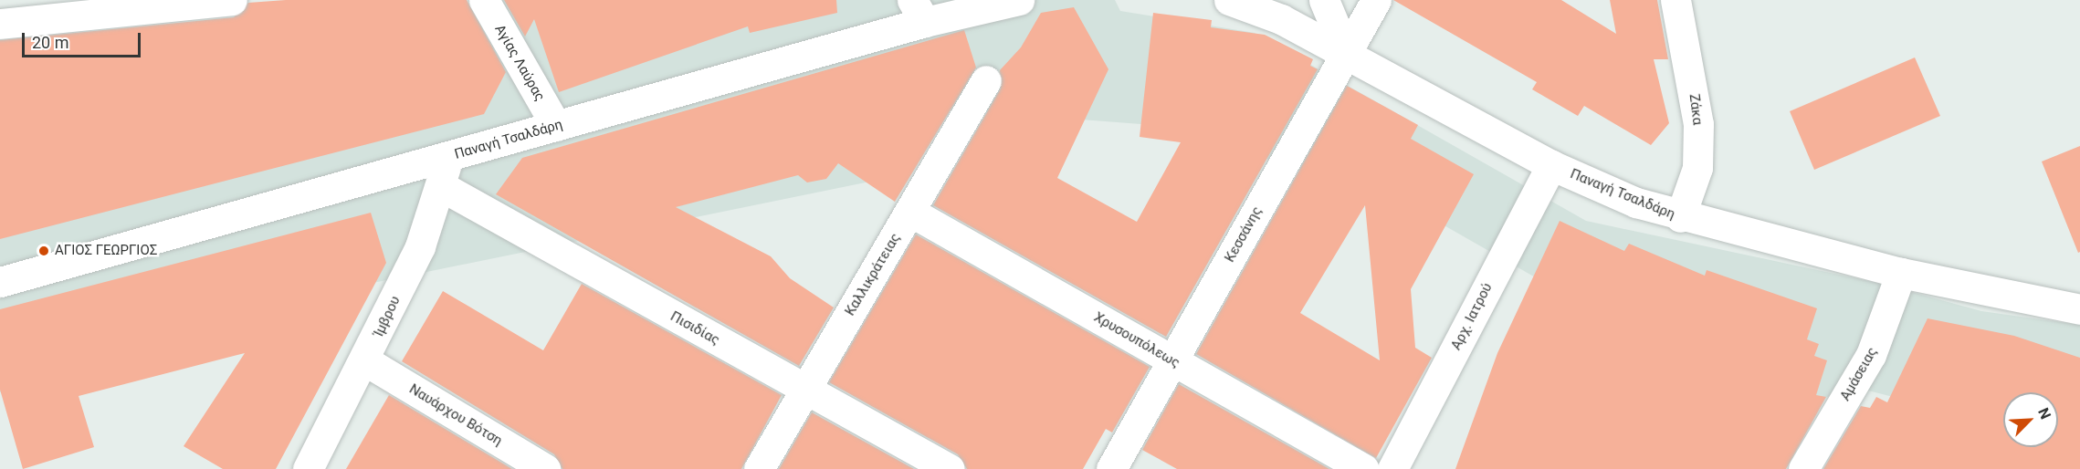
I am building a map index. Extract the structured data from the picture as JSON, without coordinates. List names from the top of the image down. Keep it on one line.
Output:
{"streets":{"street":["Αγίας Λαύρας","Ζάκα","Παναγή Τσαλδάρη","Κεσσάνης","Καλλικράτειας","Ίμβρου","Αρχ. Ιατρού","Πισιδίας","Χρυσουπόλεως","Αμάσειας","Ναυάρχου Βότση"]},"crossings":[["Αγίας Λαύρας","Παναγή Τσαλδάρη"],["Ζάκα","Παναγή Τσαλδάρη"],["Παναγή Τσαλδάρη","Κεσσάνης"],["Παναγή Τσαλδάρη","Ίμβρου"],["Παναγή Τσαλδάρη","Αρχ. Ιατρού"],["Παναγή Τσαλδάρη","Αμάσειας"],["Κεσσάνης","Χρυσουπόλεως"],["Καλλικράτειας","Πισιδίας"],["Καλλικράτειας","Χρυσουπόλεως"],["Ίμβρου","Πισιδίας"],["Ίμβρου","Ναυάρχου Βότση"]],"places":["ΑΓΙΟΣ ΓΕΩΡΓΙΟΣ"],"scale_bar":"20 m","north":"top right"}
